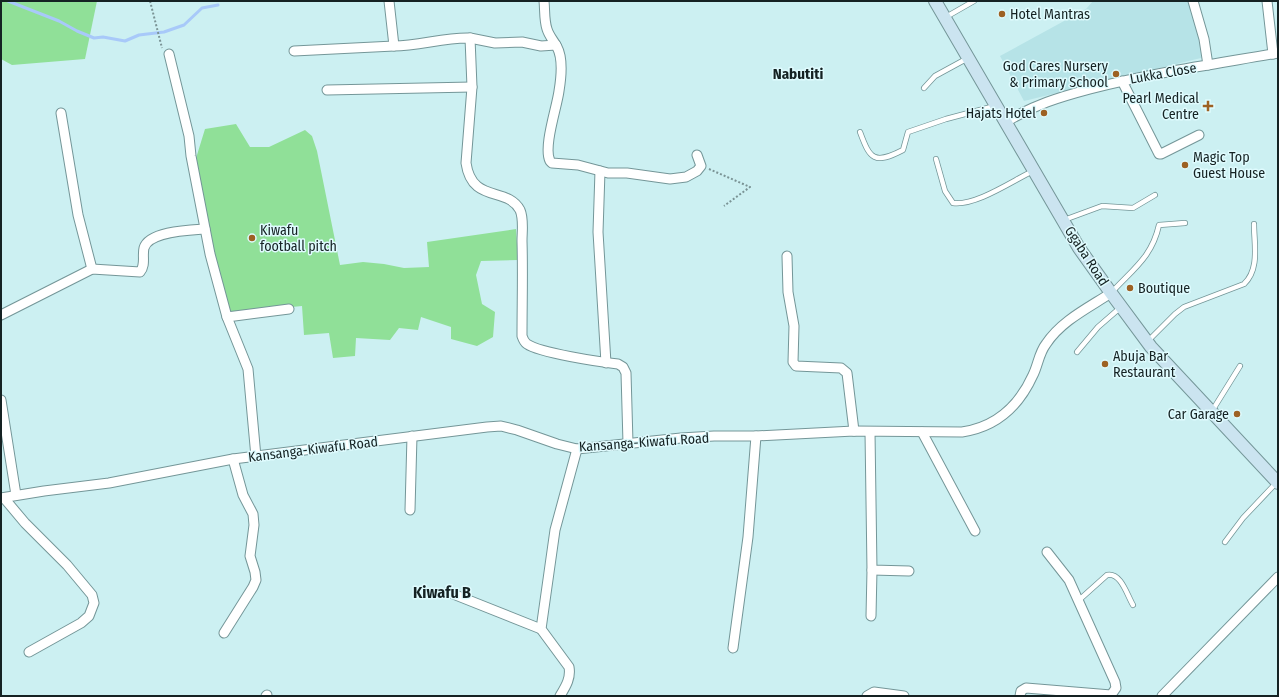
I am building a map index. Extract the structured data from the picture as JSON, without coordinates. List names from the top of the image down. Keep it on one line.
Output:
{"streets":{"main road":["Ggaba Road"],"street":["Lukka Close","Kansanga-Kiwafu Road"]},"crossings":[["Lukka Close","Ggaba Road"],["Ggaba Road","Kansanga-Kiwafu Road"]],"districts":["Nabutiti","Kiwafu B"],"places":{"other":["Hotel Mantras","God Cares Nursery & Primary School","Hajats Hotel","Magic Top Guest House","Kiwafu football pitch","Boutique","Abuja Bar Restaurant","Car Garage"],"health":["Pearl Medical Centre"]}}
